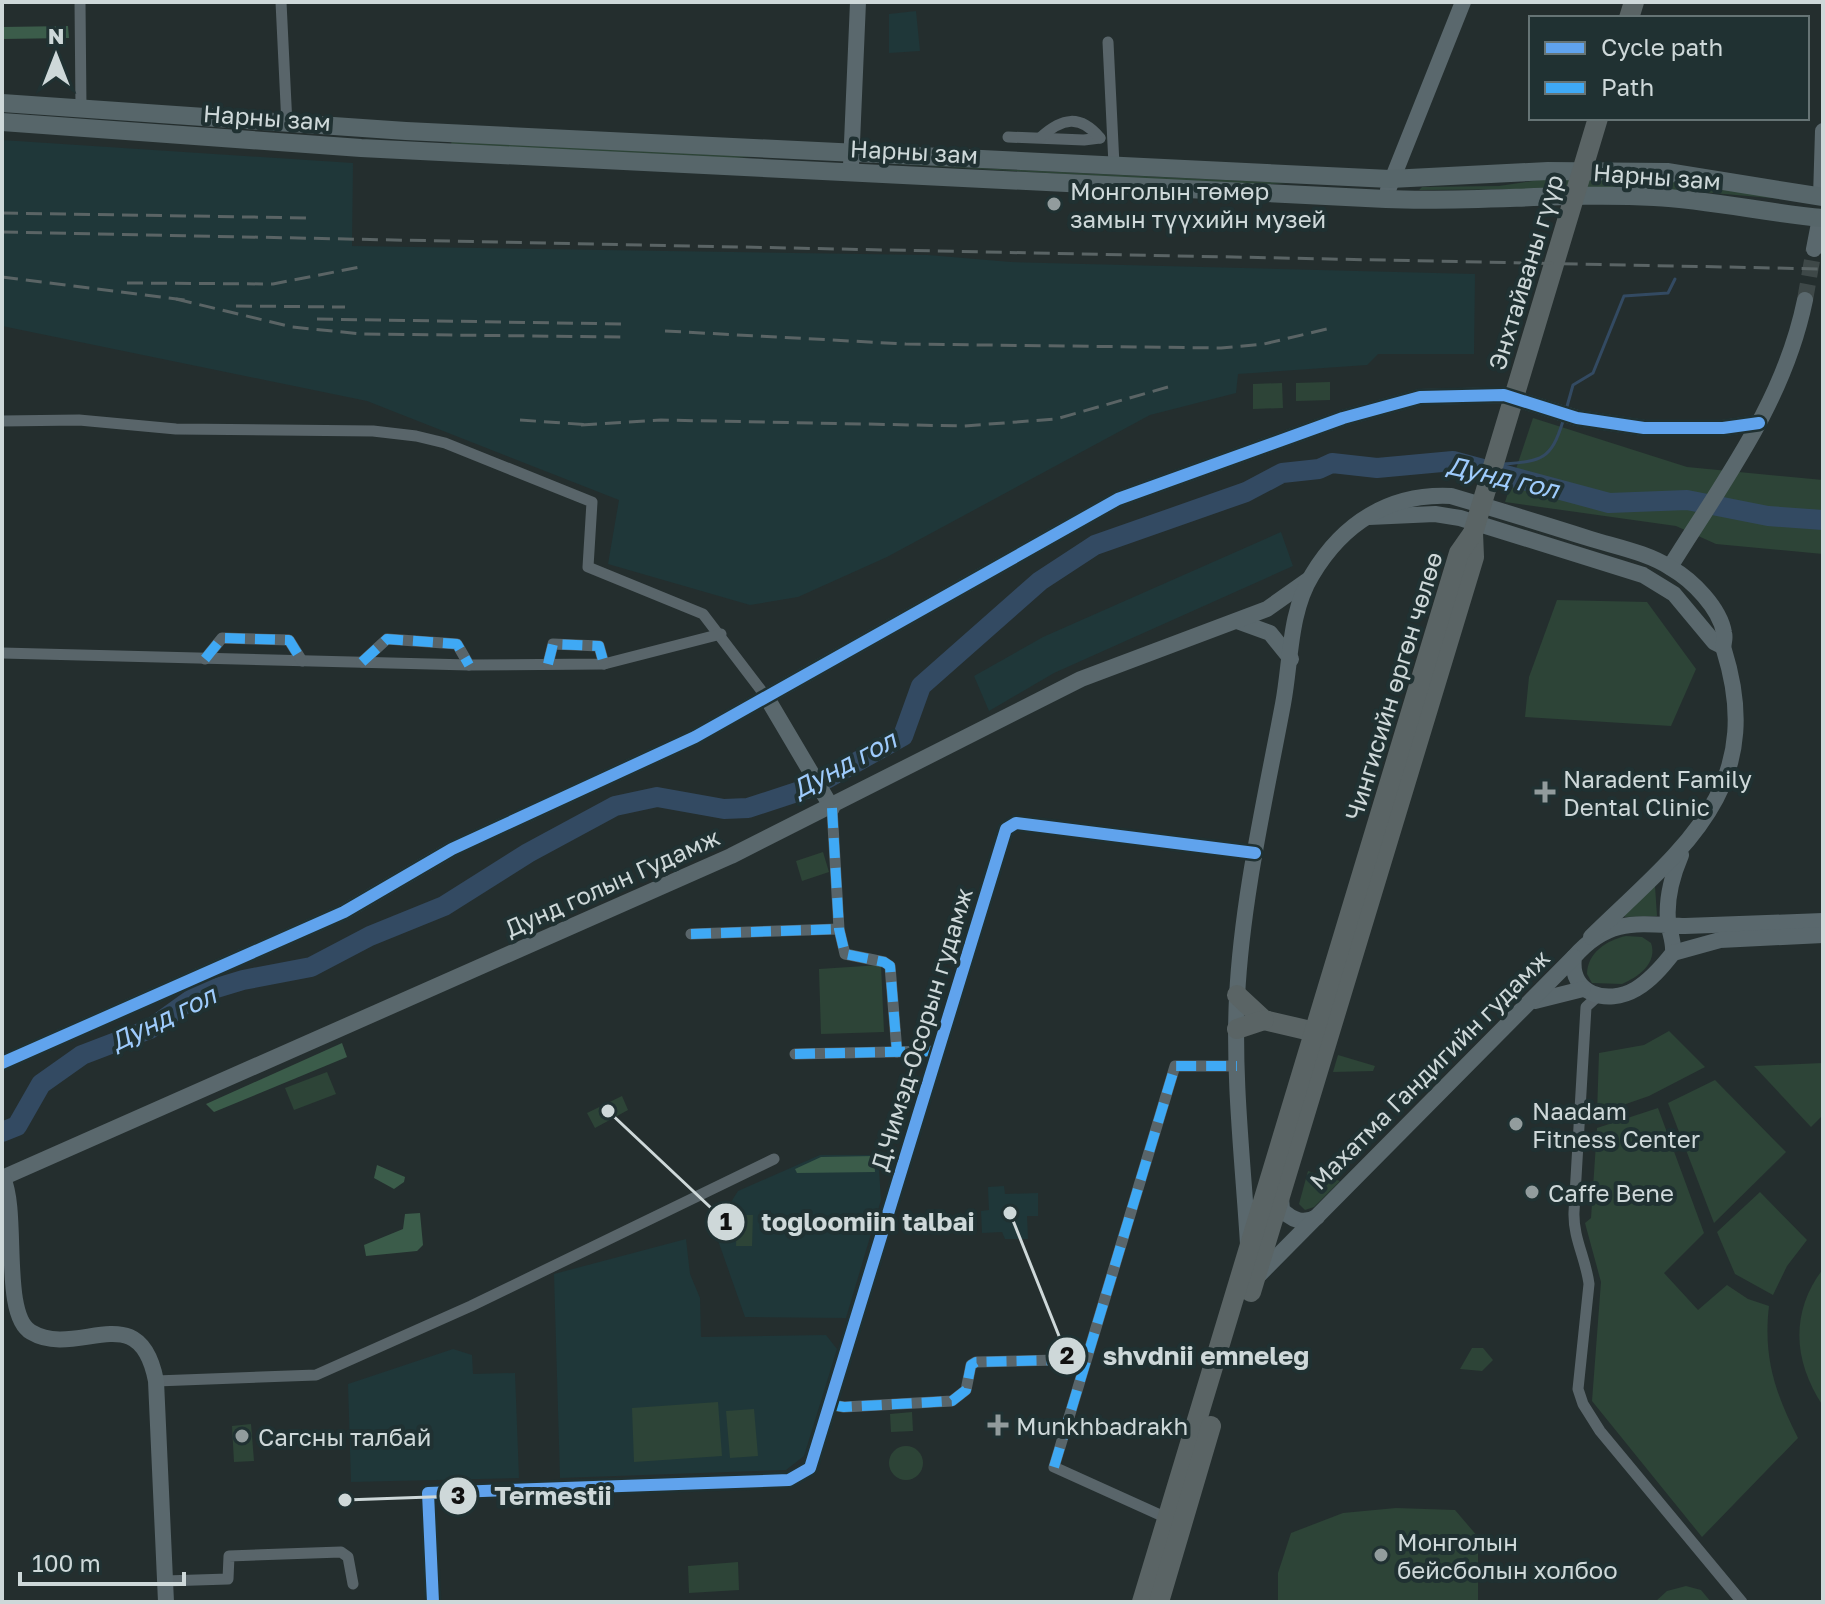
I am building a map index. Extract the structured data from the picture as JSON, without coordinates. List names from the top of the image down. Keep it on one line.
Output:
{"streets":{"highway":["Энхтайваны гүүр","Чингисийн өргөн чөлөө"],"main road":["Нарны зам","Дунд голын Гудамж","Махатма Гандигийн гудамж"],"street":["Д.Чимэд-Осорын гудамж"]},"crossings":[["Энхтайваны гүүр","Чингисийн өргөн чөлөө"],["Чингисийн өргөн чөлөө","Махатма Гандигийн гудамж"]],"water":["Дунд гол"],"places":{"other":["Монголын төмөр замын түүхийн музей","togloomiin talbai","Naadam Fitness Center","Caffe Bene","shvdnii emneleg","Сагсны талбай","Termestii","Монголын бейсболын холбоо"],"health":["Naradent Family Dental Clinic","Munkhbadrakh"]},"legend":["Cycle path","Path"],"scale_bar":"100 m","north":"top"}
